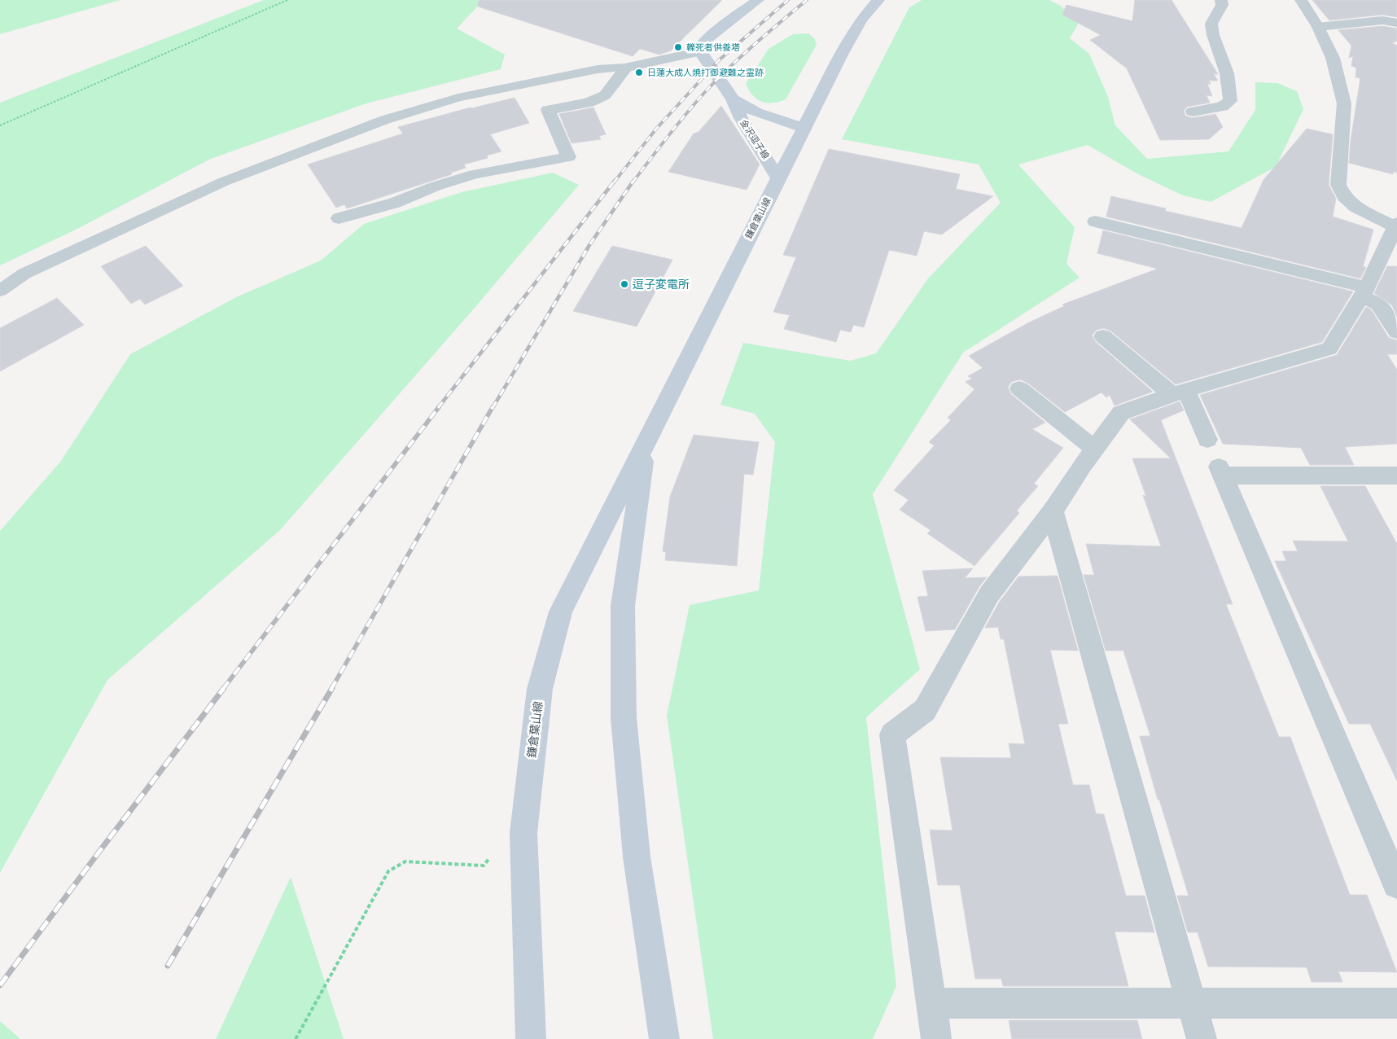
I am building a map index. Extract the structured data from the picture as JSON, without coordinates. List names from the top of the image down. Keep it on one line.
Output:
{"streets":{"main road":["金沢逗子線","鎌倉葉山線"]},"crossings":[["金沢逗子線","鎌倉葉山線"]],"places":["轢死者供養塔","日蓮大成人焼打御避難之霊跡","逗子変電所"]}
